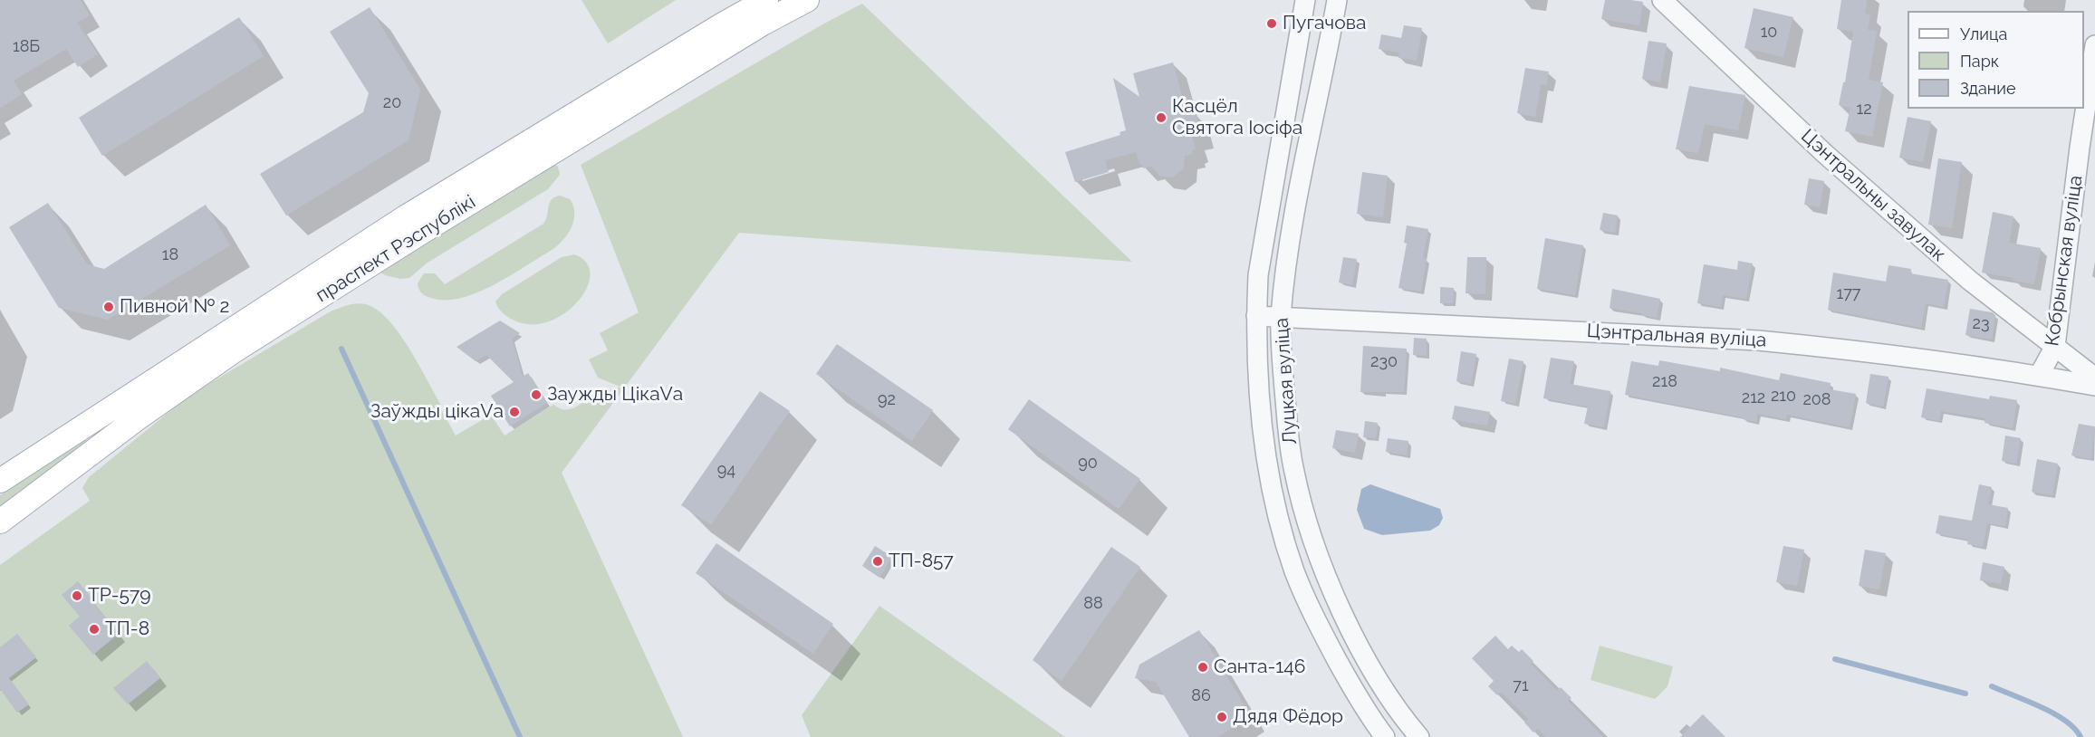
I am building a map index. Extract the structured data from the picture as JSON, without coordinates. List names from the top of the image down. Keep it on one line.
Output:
{"streets":{"main road":["праспект Рэспублікі"],"street":["Цэнтральны завулак","Кобрынская вуліца","Цэнтральная вуліца","Луцкая вуліца"]},"crossings":[["Цэнтральны завулак","Кобрынская вуліца"],["Кобрынская вуліца","Цэнтральная вуліца"],["Цэнтральная вуліца","Луцкая вуліца"]],"places":["Пугачова","Касцёл Святога Іосіфа","Пивной № 2","Заужды ЦікаVа","Заўжды цікаVа","ТП-857","ТР-579","ТП-8","Санта-146","Дядя Фёдор"],"house_numbers":["10","18Б","20","12","18","177","23","230","218","210","212","92","208","90","94","88","71","86"],"legend":["Улица","Парк","Здание"]}
